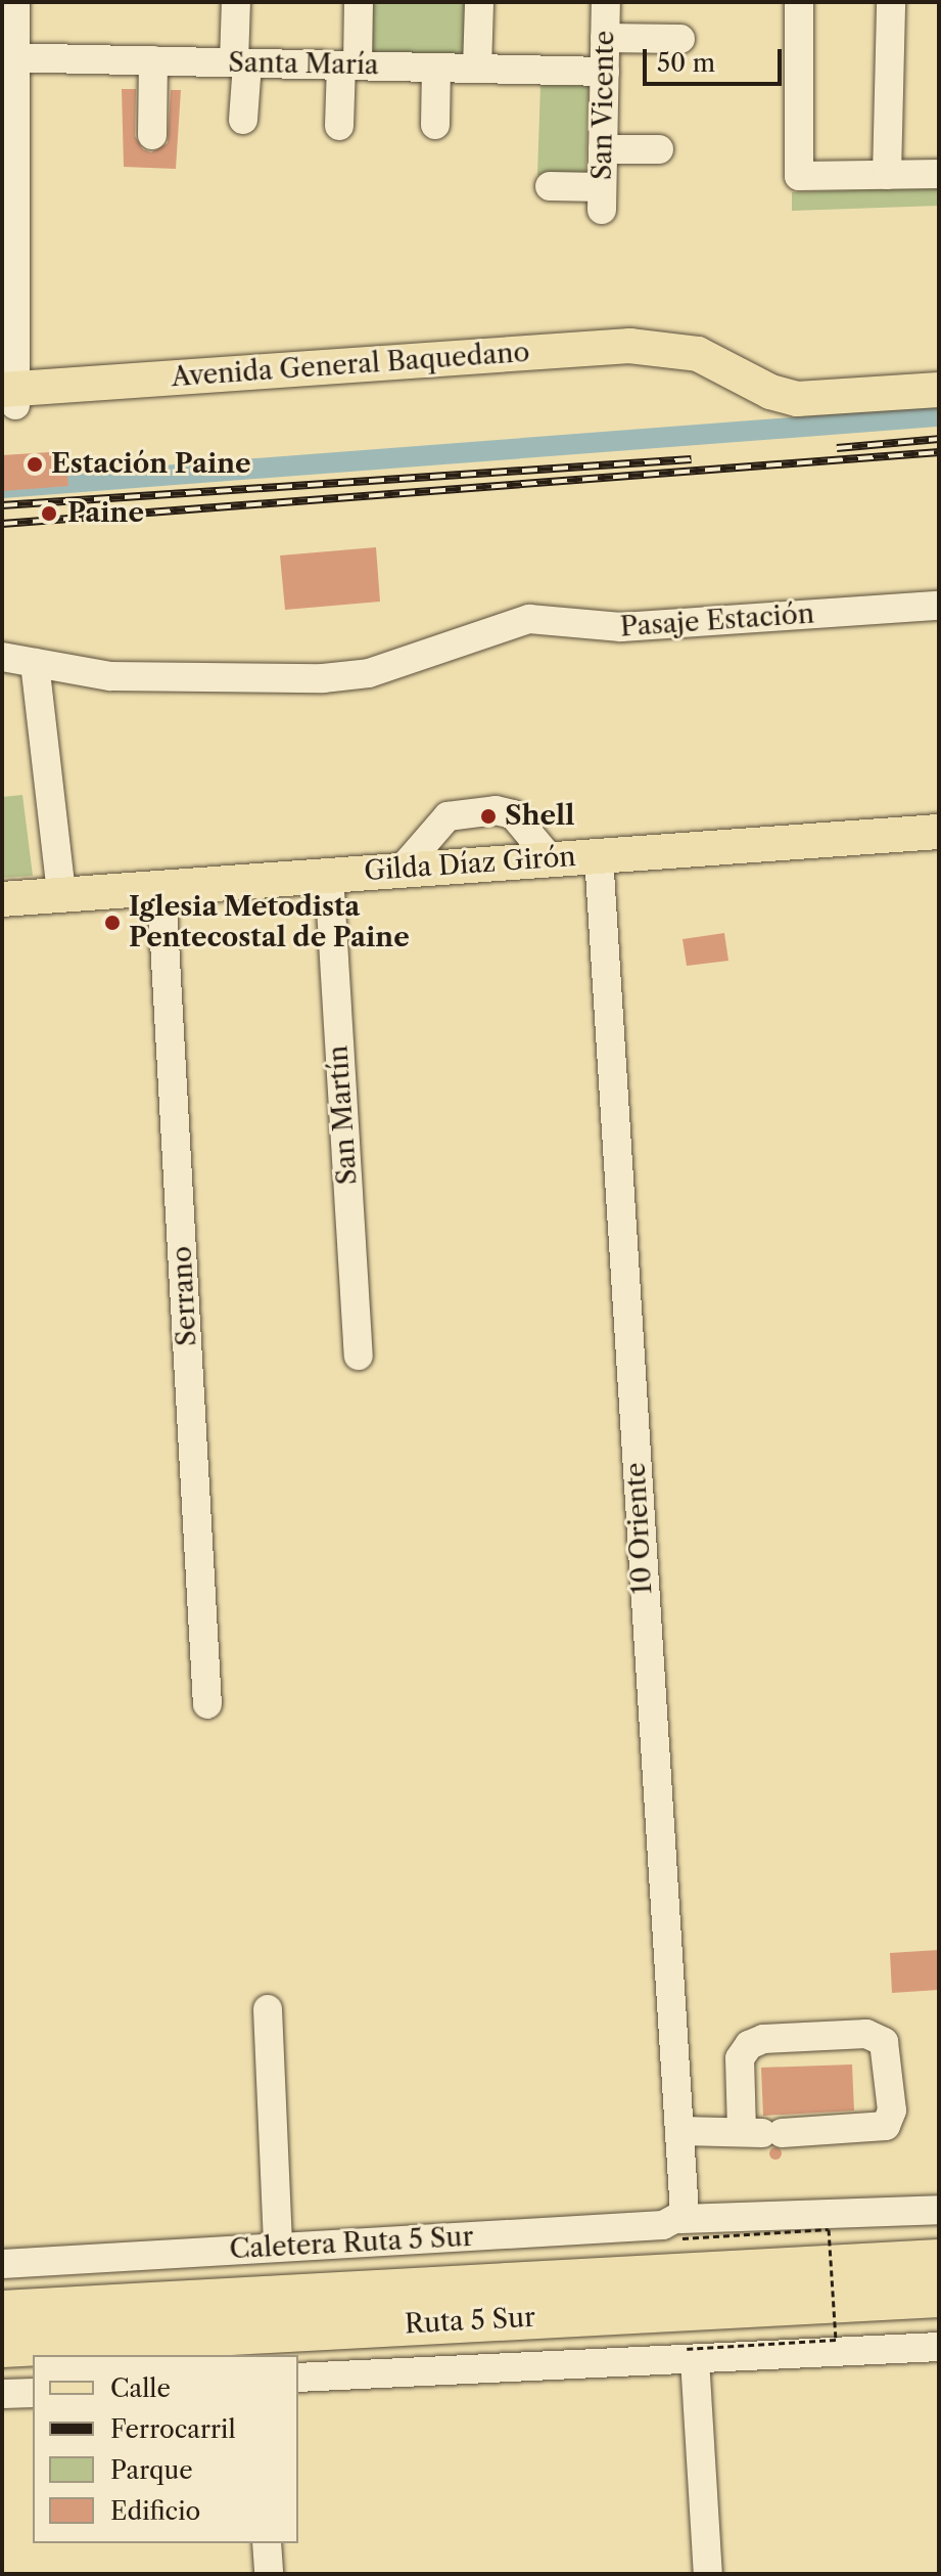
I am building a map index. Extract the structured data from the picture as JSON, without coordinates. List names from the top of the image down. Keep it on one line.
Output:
{"streets":{"highway":["Ruta 5 Sur"],"main road":["Avenida General Baquedano","Gilda Díaz Girón"],"street":["Santa María","San Vicente","Pasaje Estación","San Martín","Serrano","10 Oriente","Caletera Ruta 5 Sur"]},"crossings":[["Santa María","San Vicente"],["Gilda Díaz Girón","San Martín"],["Gilda Díaz Girón","Serrano"],["Gilda Díaz Girón","10 Oriente"],["10 Oriente","Caletera Ruta 5 Sur"]],"places":["Estación Paine","Paine","Shell","Iglesia Metodista Pentecostal de Paine"],"legend":["Calle","Ferrocarril","Parque","Edificio"],"scale_bar":"50 m"}
